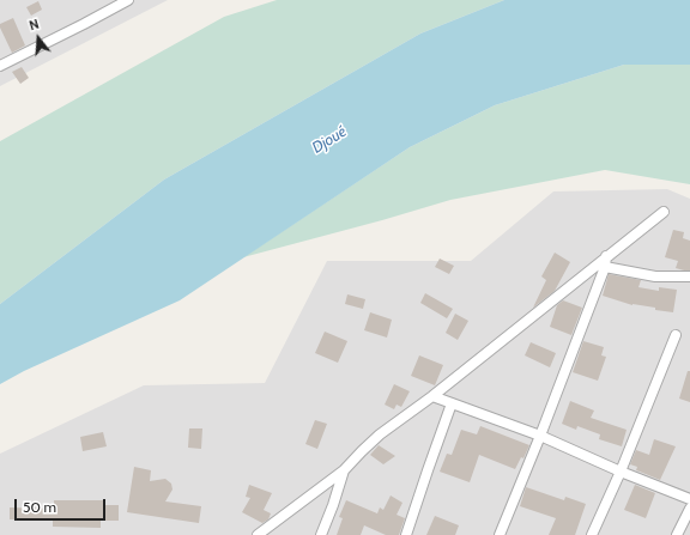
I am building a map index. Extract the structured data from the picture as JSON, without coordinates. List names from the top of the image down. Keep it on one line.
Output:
{"water":["Djoué"],"scale_bar":"50 m","north":"top"}
